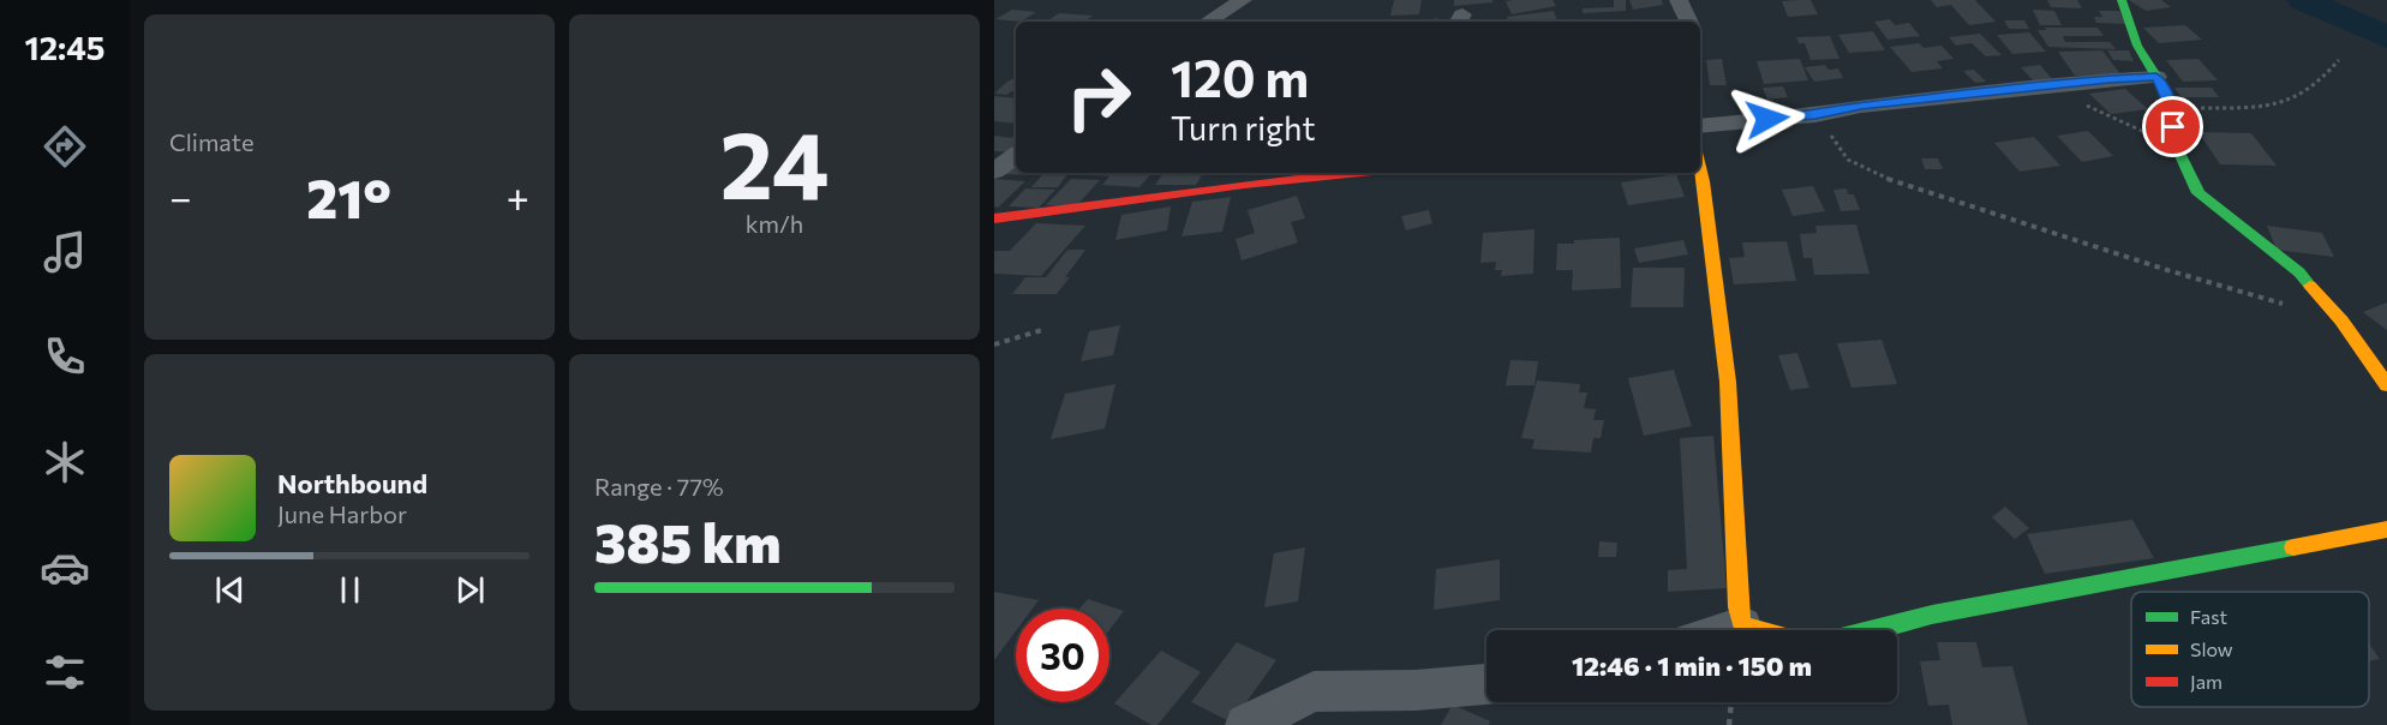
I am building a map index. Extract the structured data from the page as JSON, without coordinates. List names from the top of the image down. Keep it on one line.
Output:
{"legend":["Fast","Slow","Jam"],"page":{"tabs":"12:45","tile":["Climate",["24","km/h"],["Range · 77%","385 km"]],"turn":["120 m","Turn right"],"heat":["−","21°","+"],"song":["Northbound","June Harbor"],"limit":"30","trip":"12:46 · 1 min · 150 m"}}
